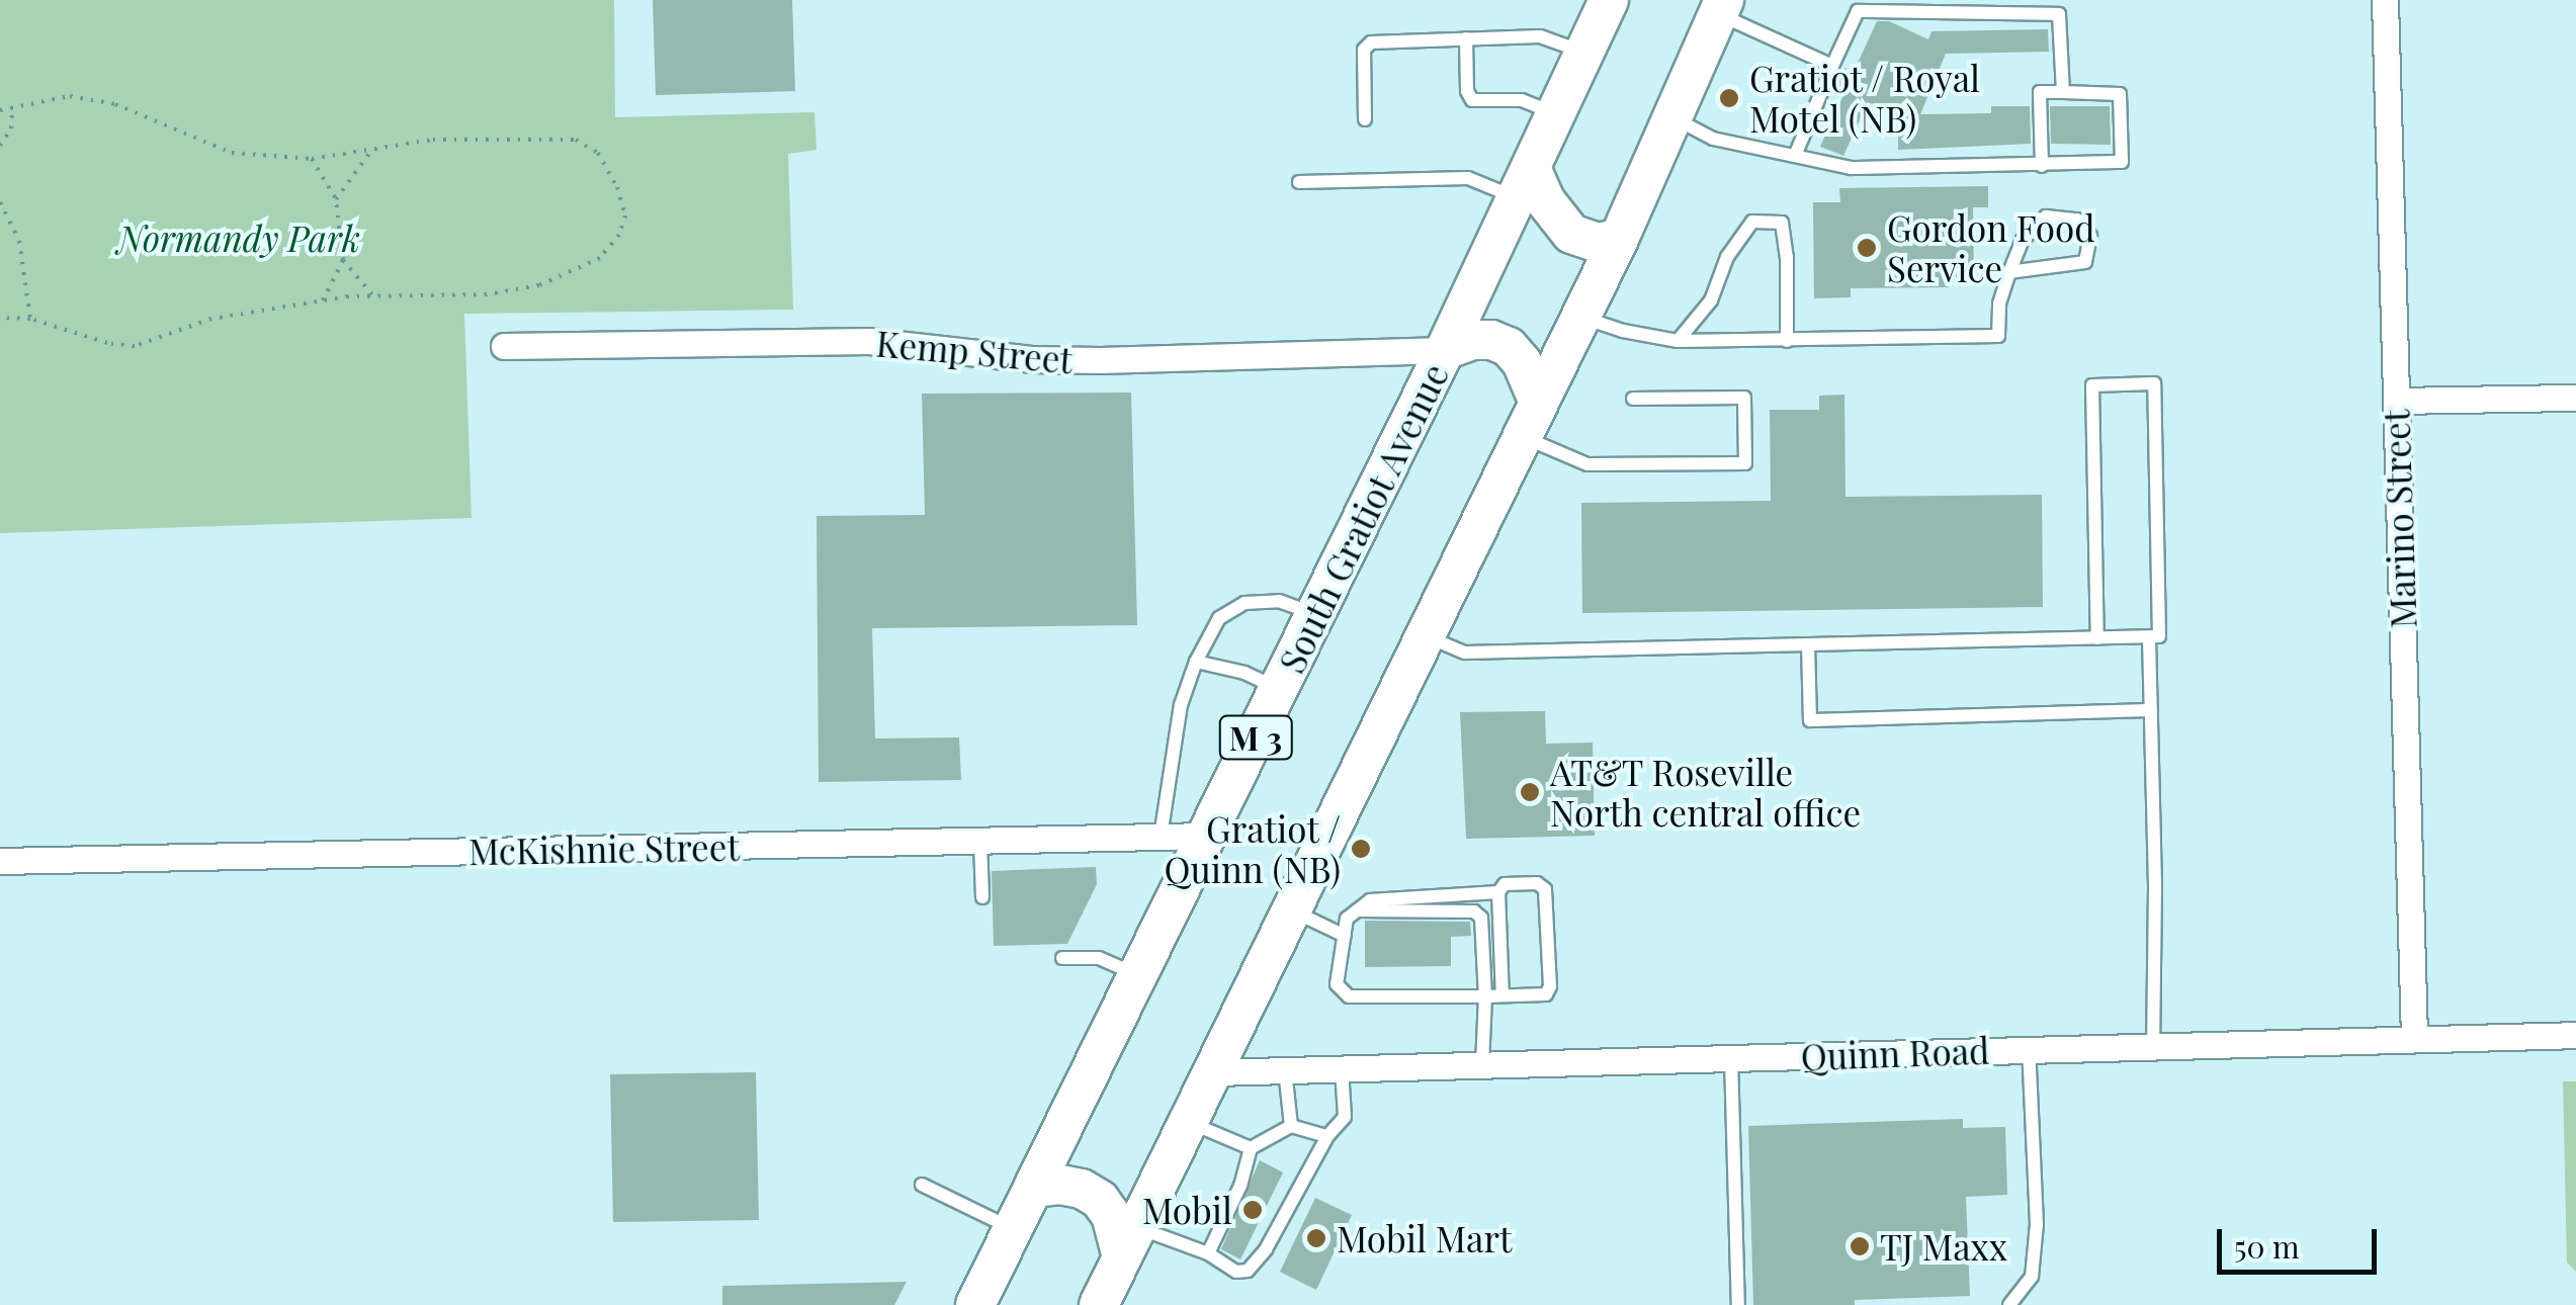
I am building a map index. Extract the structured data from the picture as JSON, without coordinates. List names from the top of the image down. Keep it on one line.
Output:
{"streets":{"main road":["South Gratiot Avenue","M 3"],"street":["Kemp Street","Marino Street","McKishnie Street","Quinn Road"]},"crossings":[["Kemp Street","South Gratiot Avenue"],["South Gratiot Avenue","McKishnie Street"],["Marino Street","Quinn Road"]],"parks":["Normandy Park"],"places":["Gratiot / Royal Motel (NB)","Gordon Food Service","AT&T Roseville North central office","Gratiot / Quinn (NB)","Mobil","Mobil Mart","TJ Maxx"],"scale_bar":"50 m"}
